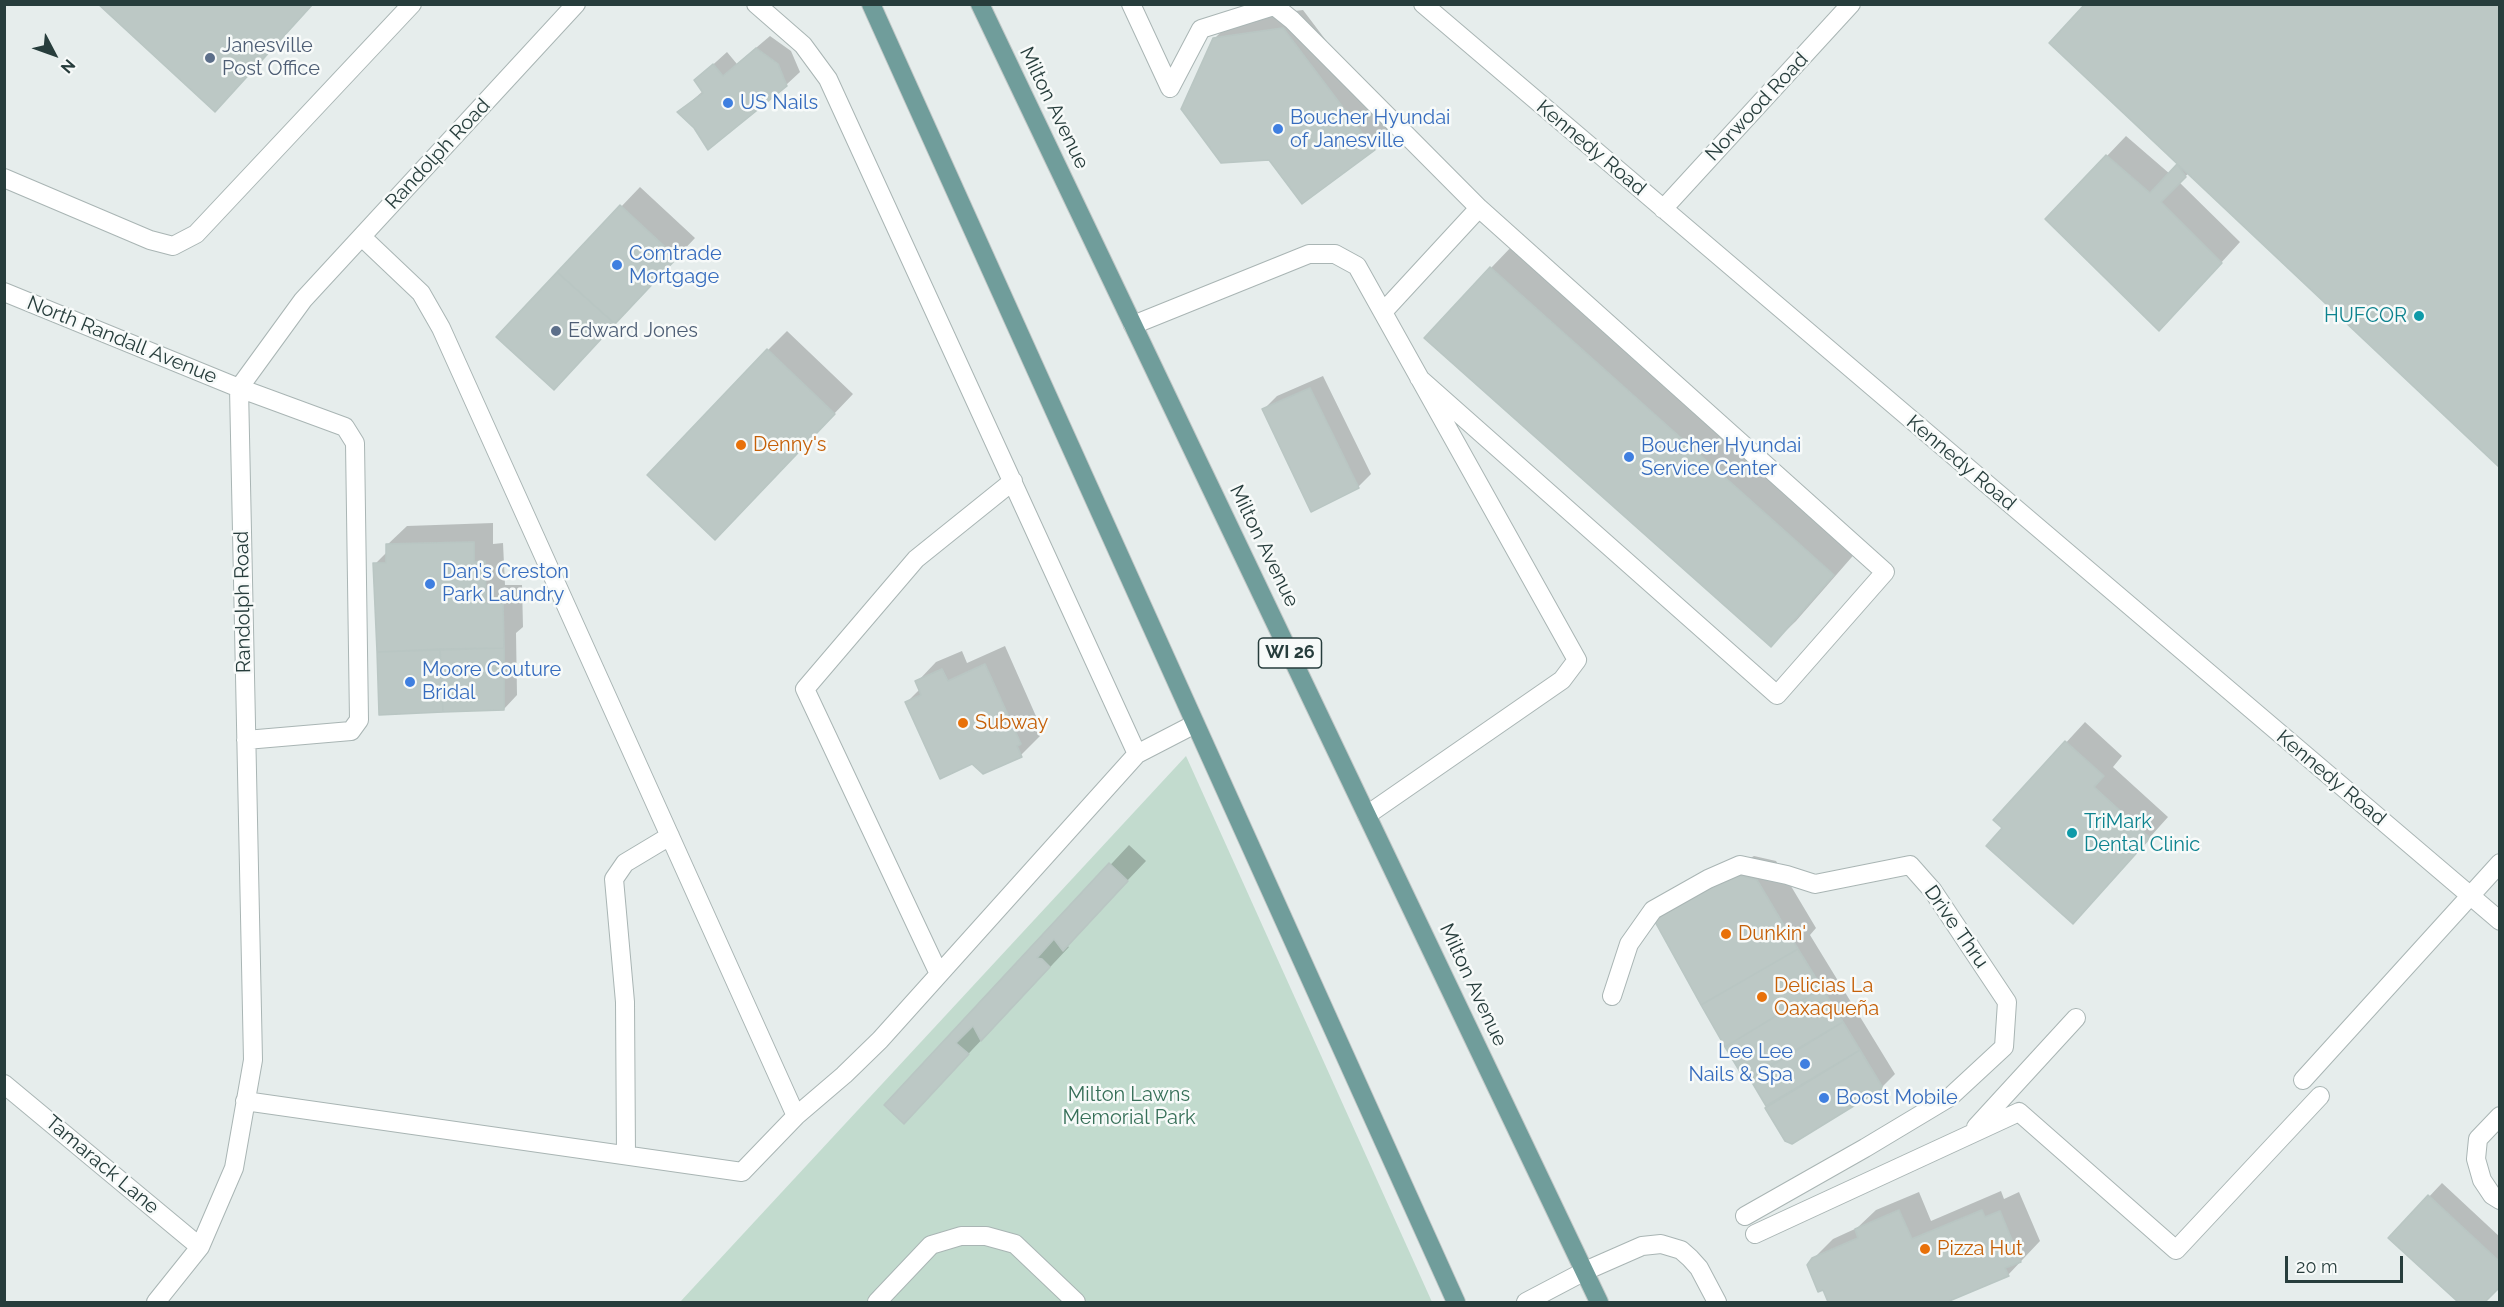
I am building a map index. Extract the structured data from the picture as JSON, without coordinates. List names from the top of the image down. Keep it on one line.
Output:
{"streets":{"main road":["Milton Avenue","WI 26"],"street":["Norwood Road","Kennedy Road","Randolph Road","North Randall Avenue","Drive Thru","Tamarack Lane"]},"crossings":[["Norwood Road","Kennedy Road"],["Randolph Road","North Randall Avenue"],["Randolph Road","Tamarack Lane"]],"parks":["Milton Lawns Memorial Park"],"places":["Janesville Post Office","US Nails","Boucher Hyundai of Janesville","Comtrade Mortgage","HUFCOR","Edward Jones","Denny's","Boucher Hyundai Service Center","Dan's Creston Park Laundry","Moore Couture Bridal","Subway","TriMark Dental Clinic","Dunkin'","Delicias La Oaxaqueña","Lee Lee Nails & Spa","Boost Mobile","Pizza Hut"],"scale_bar":"20 m","north":"bottom right"}
